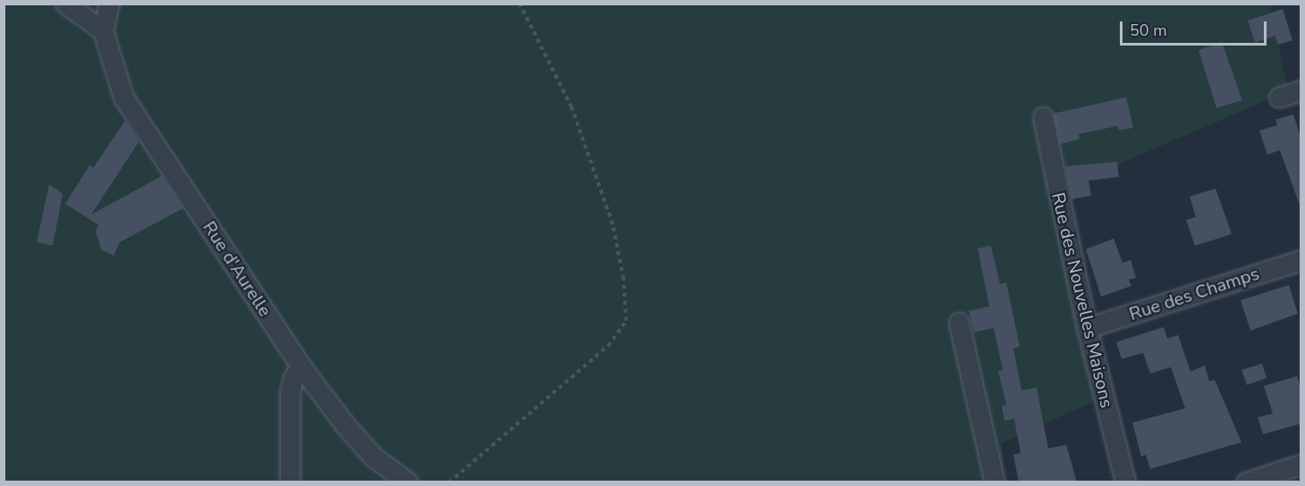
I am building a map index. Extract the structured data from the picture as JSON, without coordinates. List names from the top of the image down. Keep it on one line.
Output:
{"streets":{"street":["Rue d'Aurelle","Rue des Champs","Rue des Nouvelles Maisons"]},"crossings":[["Rue des Champs","Rue des Nouvelles Maisons"]],"scale_bar":"50 m"}
